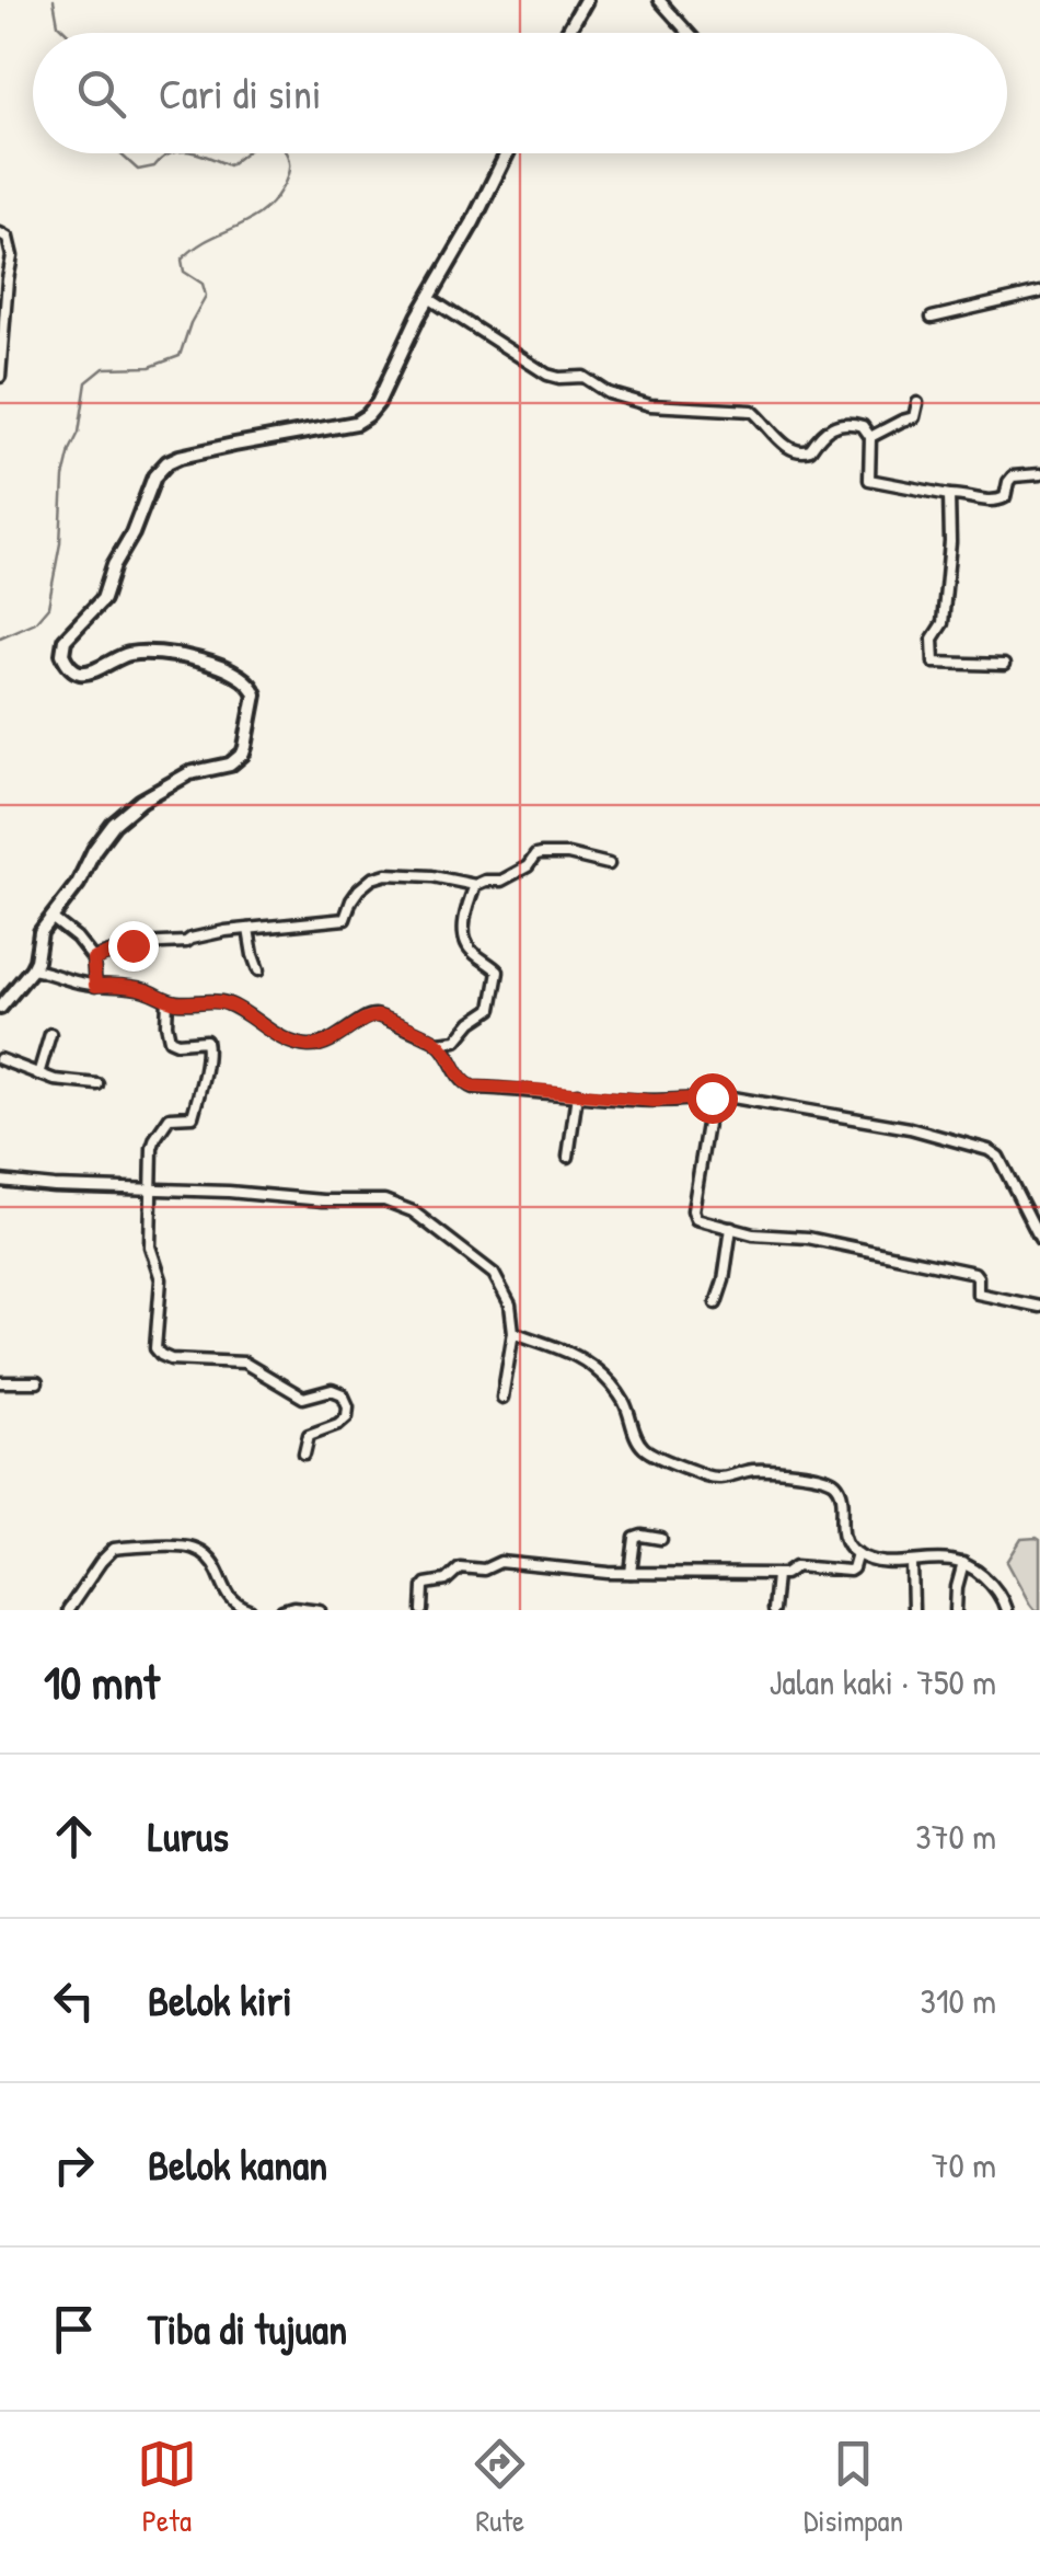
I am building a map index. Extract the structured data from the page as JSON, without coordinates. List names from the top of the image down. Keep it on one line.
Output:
{"page":{"search":"Cari di sini","heading":["10 mnt","Jalan kaki · 750 m"],"list":[["Lurus","370 m"],["Belok kiri","310 m"],["Belok kanan","70 m"],"Tiba di tujuan"],"nav":["Peta","Rute","Disimpan"]}}
